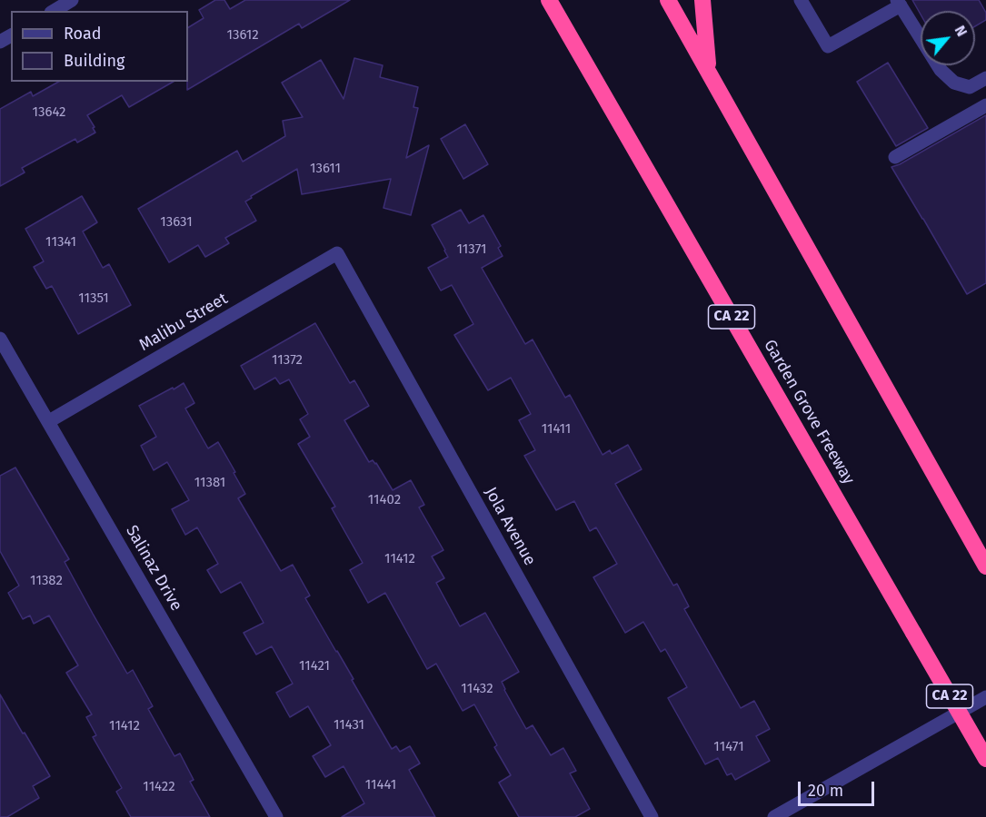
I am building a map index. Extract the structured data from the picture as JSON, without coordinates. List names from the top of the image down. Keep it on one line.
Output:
{"streets":{"highway":["CA 22","Garden Grove Freeway"],"street":["Malibu Street","Jola Avenue","Salinaz Drive"]},"crossings":[["Malibu Street","Jola Avenue"],["Malibu Street","Salinaz Drive"]],"house_numbers":["13612","13642","13611","13631","11341","11371","11351","11372","11411","11381","11402","11412","11382","11421","11432","11431","11412","11471","11441","11422"],"legend":["Road","Building"],"scale_bar":"20 m","north":"top right"}
